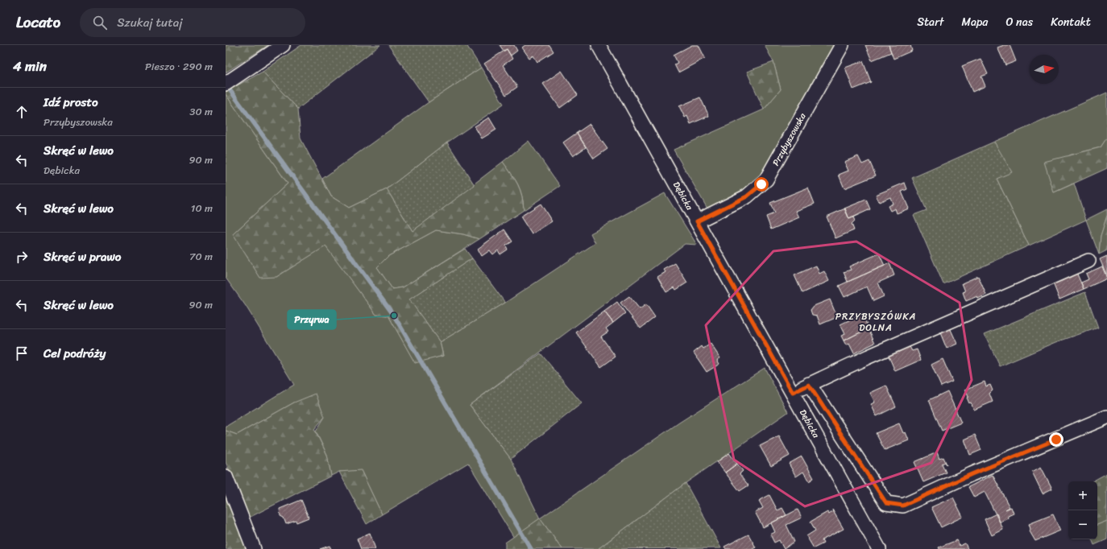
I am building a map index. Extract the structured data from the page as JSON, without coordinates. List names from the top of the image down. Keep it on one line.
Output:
{"streets":{"street":["Przybyszowska","Dębicka"]},"crossings":[["Przybyszowska","Dębicka"]],"districts":["PRZYBYSZÓWKA DOLNA"],"places":["Przyrwa"],"north":"right","page":{"header":"Locato","search":"Szukaj tutaj","nav":["Start","Mapa","O nas","Kontakt"],"heading":["4 min","Pieszo · 290 m"],"list":[["Idź prosto","Przybyszowska","30 m"],["Skręć w lewo","Dębicka","90 m"],["Skręć w lewo","10 m"],["Skręć w prawo","70 m"],["Skręć w lewo","90 m"],"Cel podróży"],"map_buttons":["+","−"]}}
